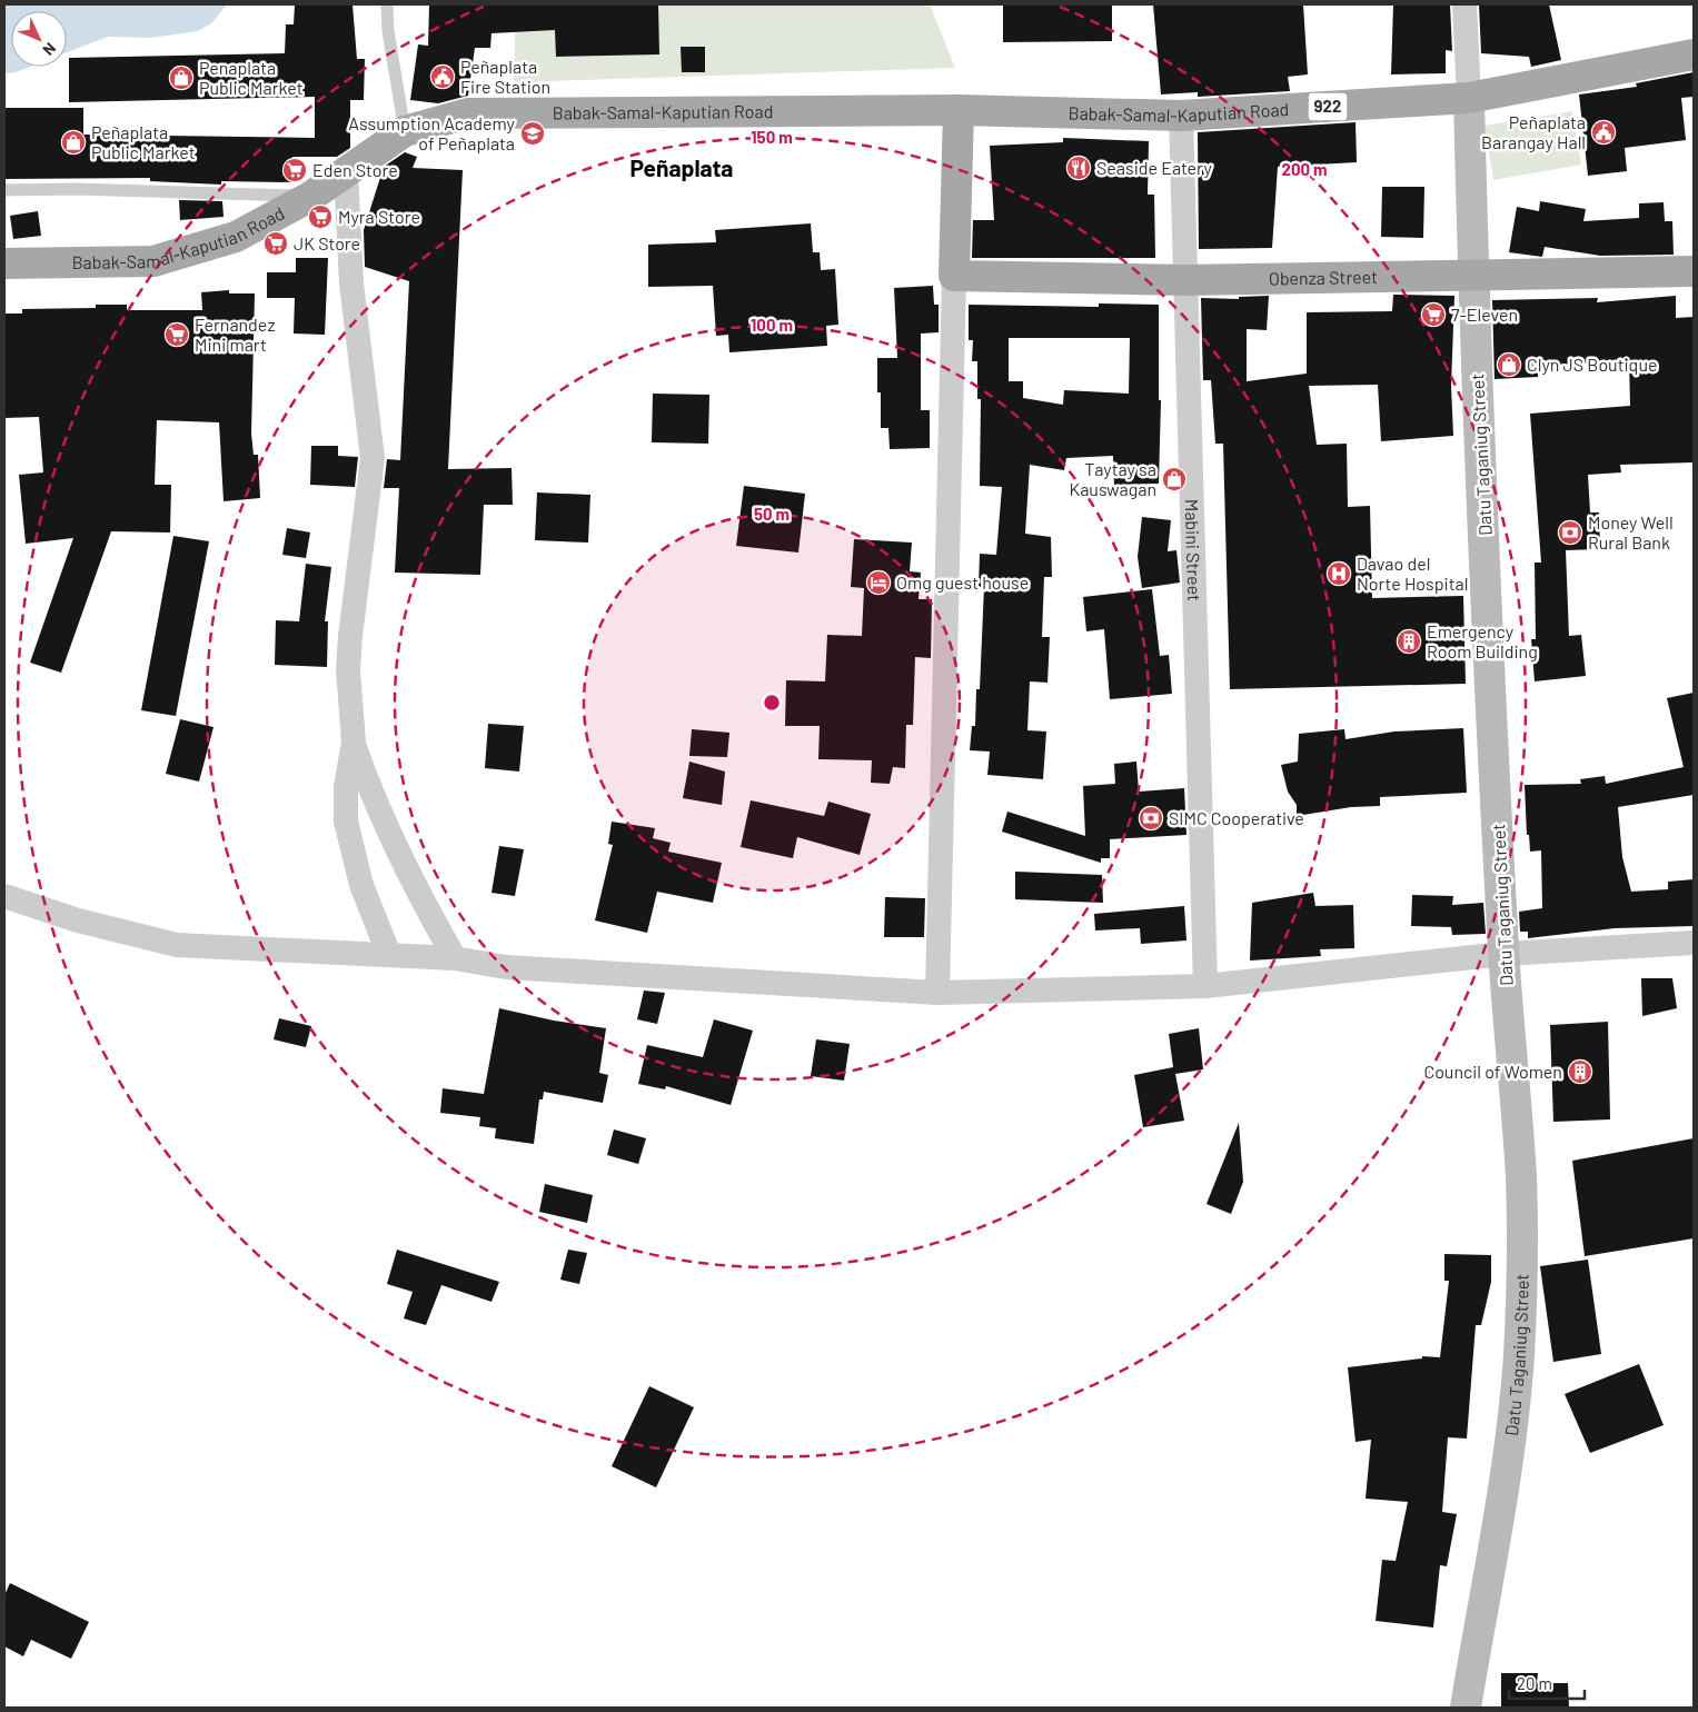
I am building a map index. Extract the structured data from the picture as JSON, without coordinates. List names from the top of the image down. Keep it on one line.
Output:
{"streets":{"main road":["922","Babak-Samal-Kaputian Road","Obenza Street","Datu Taganiug Street"],"street":["Mabini Street"]},"crossings":[["Babak-Samal-Kaputian Road","Datu Taganiug Street"],["Babak-Samal-Kaputian Road","Mabini Street"],["Obenza Street","Datu Taganiug Street"],["Obenza Street","Mabini Street"]],"districts":["Peñaplata"],"places":{"public building":["Peñaplata Fire Station","Peñaplata Barangay Hall"],"shop":["Penaplata Public Market","Peñaplata Public Market","Clyn JS Boutique","Taytay sa Kauswagan"],"school or university":["Assumption Academy of Peñaplata"],"restaurant":["Seaside Eatery"],"supermarket":["Eden Store","Myra Store","JK Store","7-Eleven","Fernandez Mini mart"],"bank":["Money Well Rural Bank","SIMC Cooperative"],"hospital":["Davao del Norte Hospital"],"hotel":["Omg guest house"],"building":["Emergency Room Building","Council of Women"]},"scale_bar":"20 m","north":"bottom right","rings":["150 m","200 m","100 m","50 m"]}
